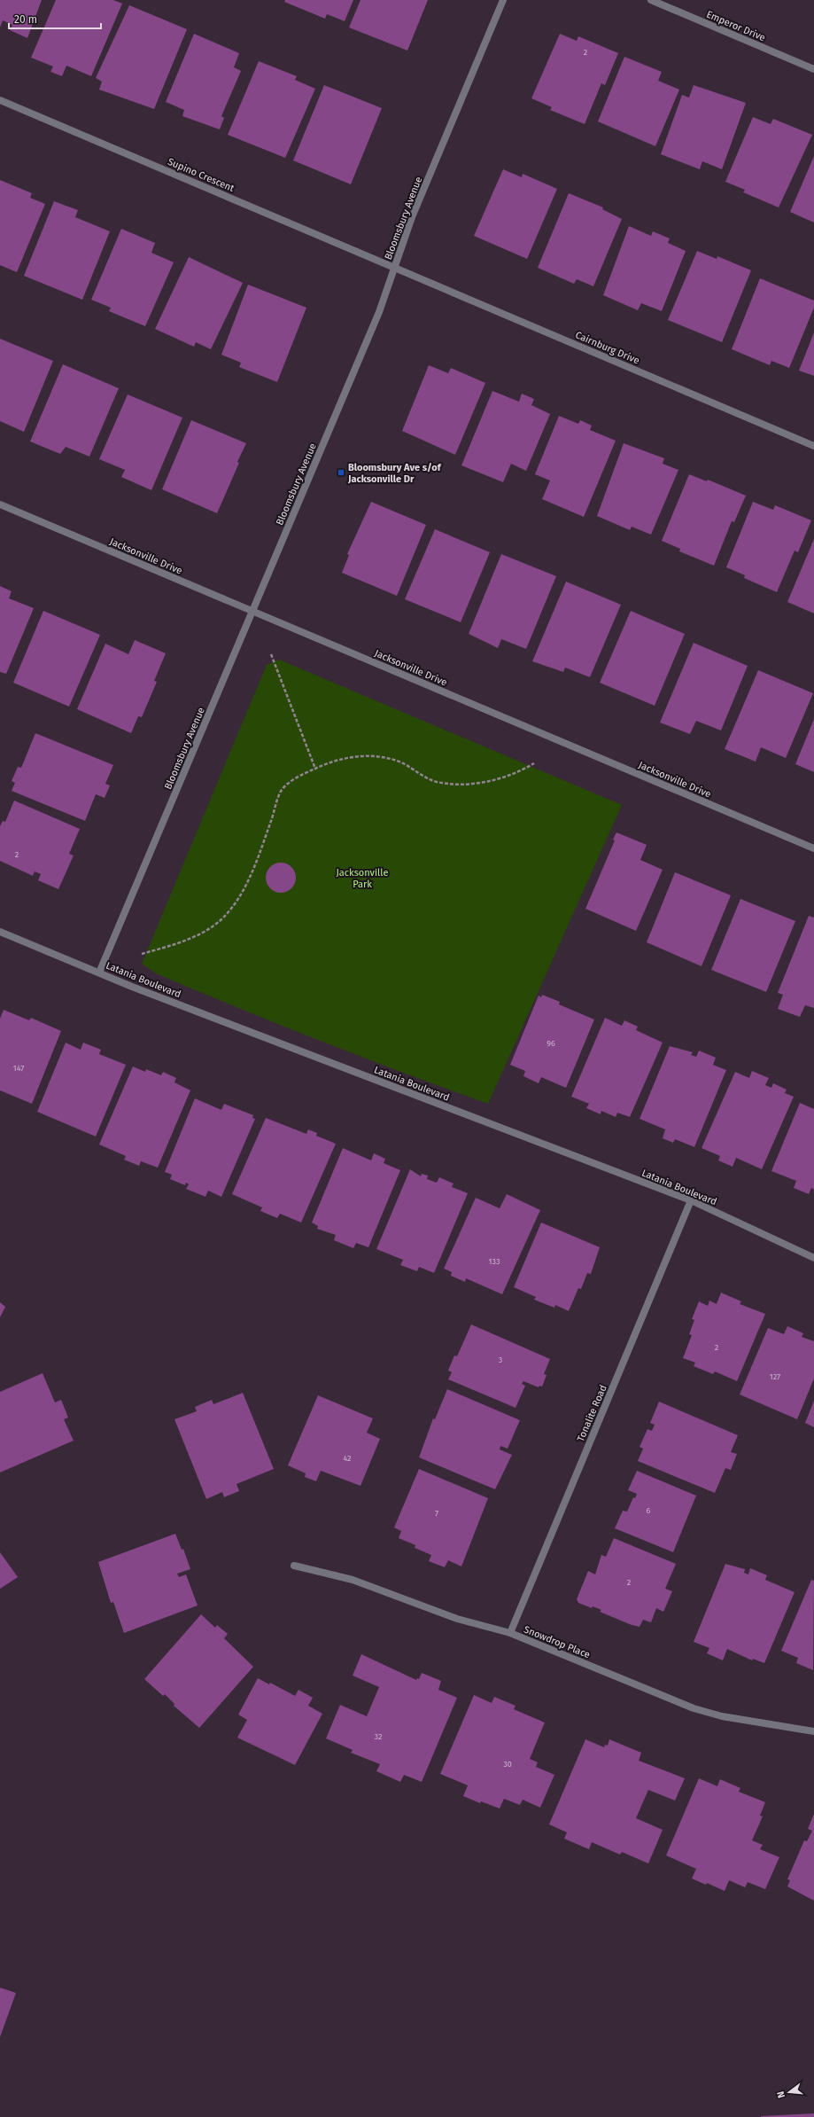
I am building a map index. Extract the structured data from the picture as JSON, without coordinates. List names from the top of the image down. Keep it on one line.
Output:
{"streets":{"street":["Emperor Drive","Supino Crescent","Bloomsbury Avenue","Cairnburg Drive","Jacksonville Drive","Latania Boulevard","Tonalite Road","Snowdrop Place"]},"crossings":[["Supino Crescent","Bloomsbury Avenue"],["Supino Crescent","Cairnburg Drive"],["Bloomsbury Avenue","Cairnburg Drive"],["Bloomsbury Avenue","Jacksonville Drive"],["Bloomsbury Avenue","Latania Boulevard"],["Latania Boulevard","Tonalite Road"],["Tonalite Road","Snowdrop Place"]],"parks":["Jacksonville Park"],"places":{"transit":["Bloomsbury Ave s/of Jacksonville Dr"]},"house_numbers":["2","2","96","147","133","2","3","127","42","6","7","2","32","30"],"scale_bar":"20 m","north":"left"}
